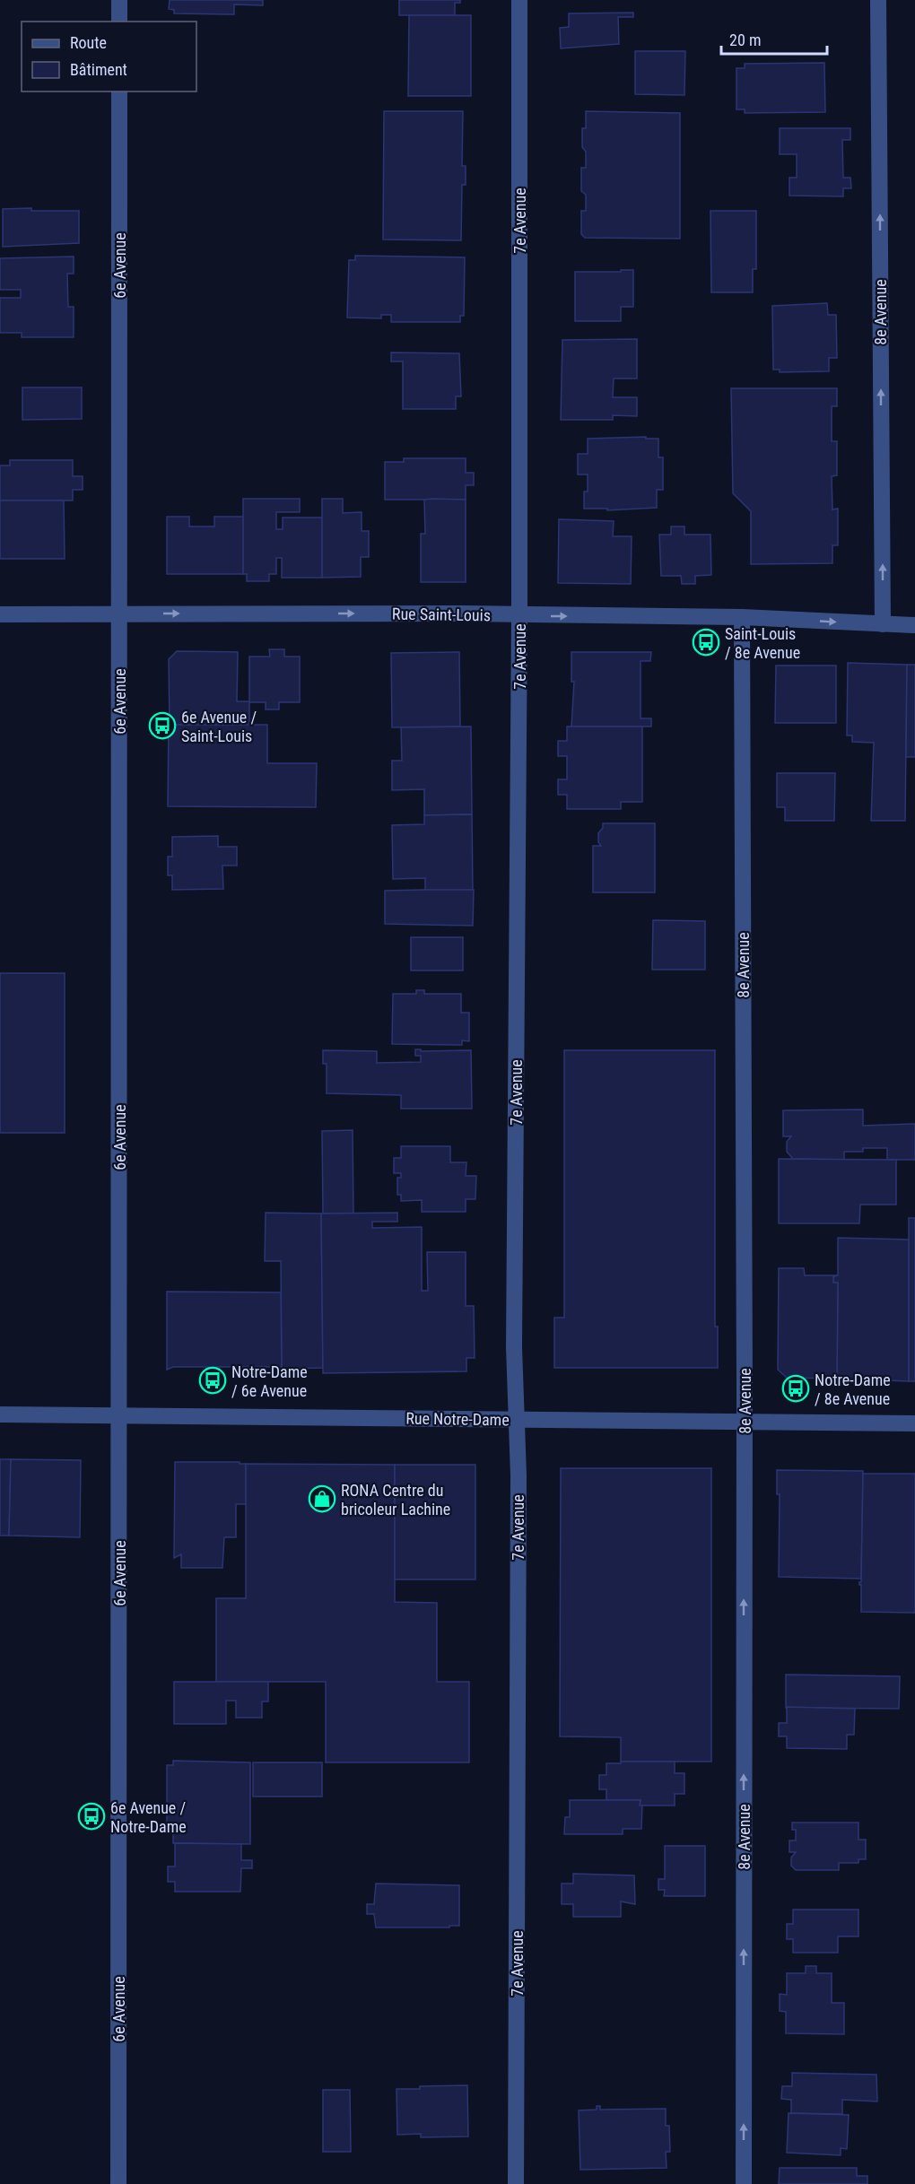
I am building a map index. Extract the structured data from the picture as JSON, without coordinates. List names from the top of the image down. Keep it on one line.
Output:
{"streets":{"street":["7e Avenue","6e Avenue","8e Avenue","Rue Saint-Louis","Rue Notre-Dame"]},"crossings":[["7e Avenue","Rue Saint-Louis"],["7e Avenue","Rue Notre-Dame"],["6e Avenue","Rue Saint-Louis"],["6e Avenue","Rue Notre-Dame"],["8e Avenue","Rue Saint-Louis"],["8e Avenue","Rue Notre-Dame"]],"one_way":["8e Avenue","Rue Saint-Louis"],"places":{"bus stop":["Saint-Louis / 8e Avenue","6e Avenue / Saint-Louis","Notre-Dame / 6e Avenue","Notre-Dame / 8e Avenue","6e Avenue / Notre-Dame"],"shop":["RONA Centre du bricoleur Lachine"]},"legend":["Route","Bâtiment"],"scale_bar":"20 m"}
